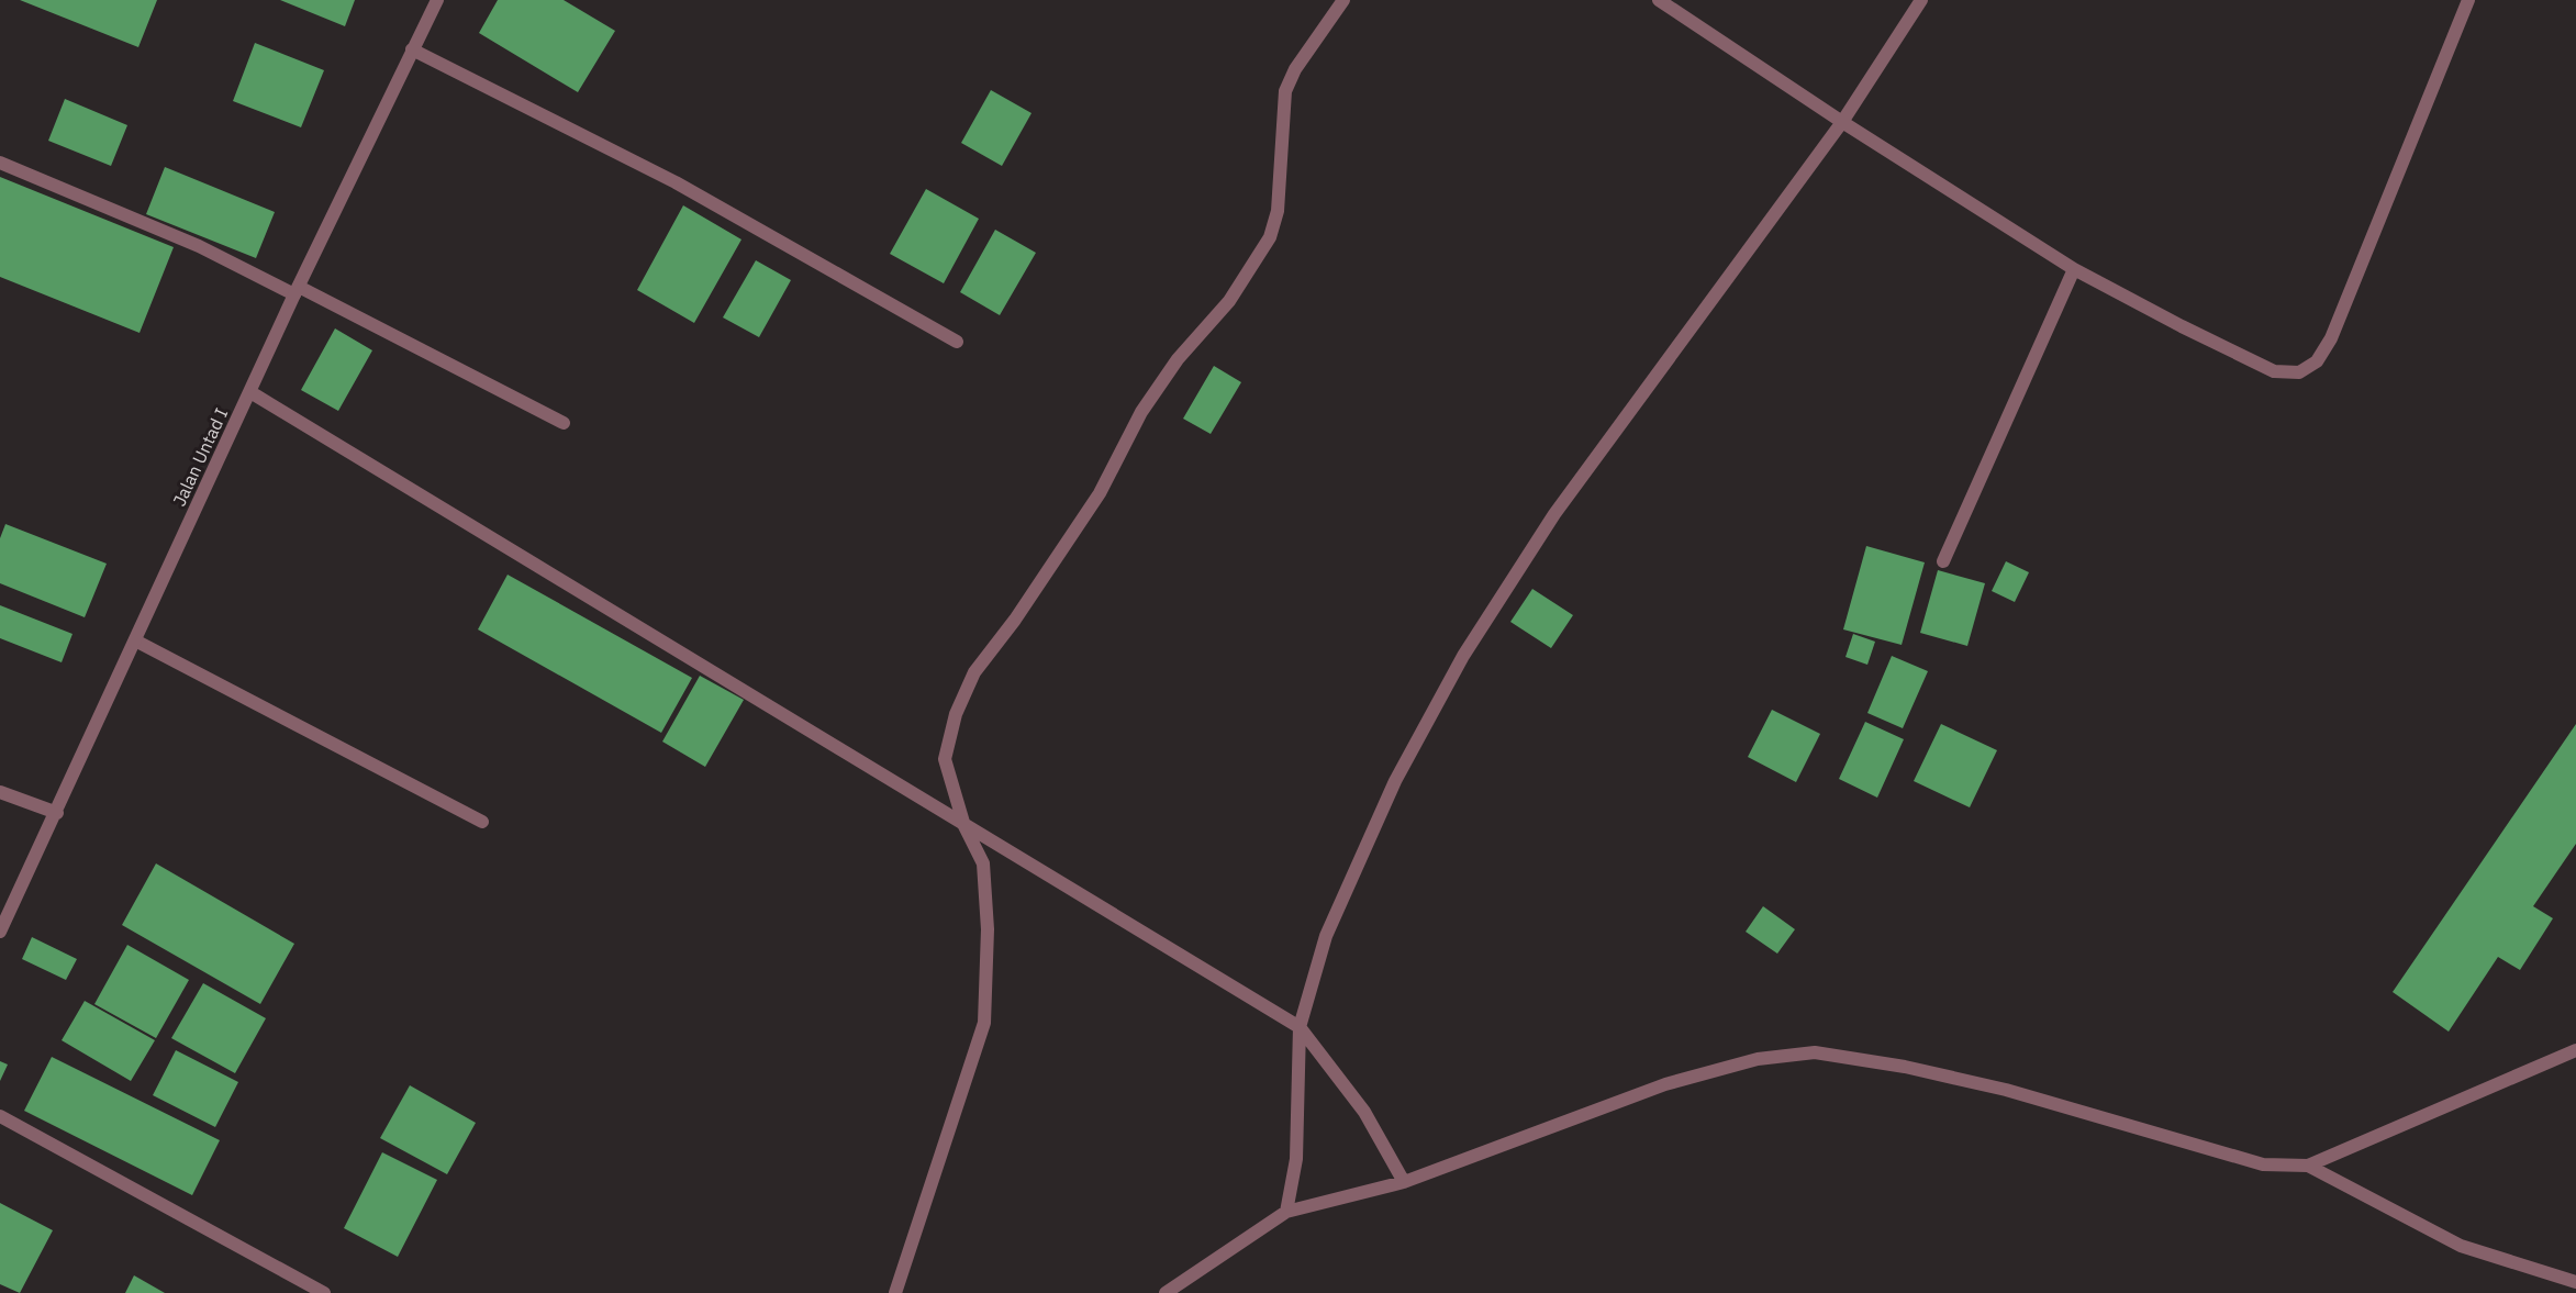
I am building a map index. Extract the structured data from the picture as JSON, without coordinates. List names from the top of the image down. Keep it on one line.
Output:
{"streets":{"street":["Jalan Untad I"]}}
